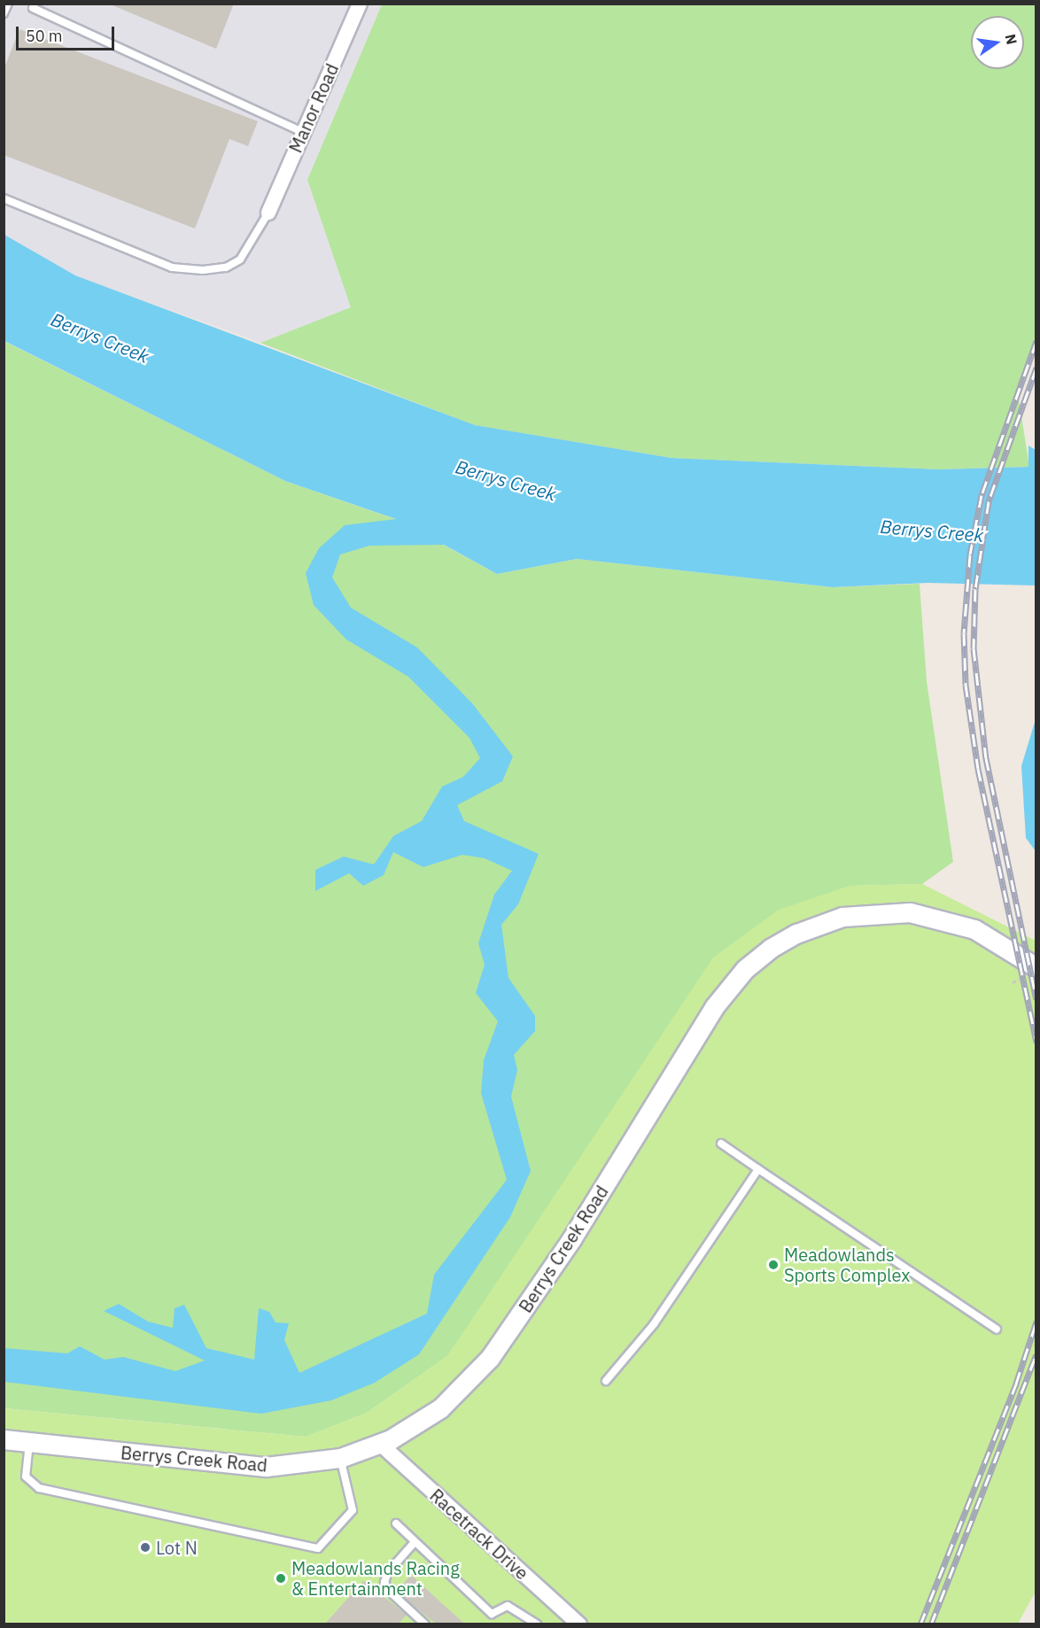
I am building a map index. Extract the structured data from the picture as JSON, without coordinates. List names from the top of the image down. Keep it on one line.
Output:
{"streets":{"street":["Manor Road","Berrys Creek Road","Racetrack Drive"]},"crossings":[["Berrys Creek Road","Racetrack Drive"]],"water":["Berrys Creek"],"places":["Meadowlands Sports Complex","Lot N","Meadowlands Racing & Entertainment"],"scale_bar":"50 m","north":"right"}
